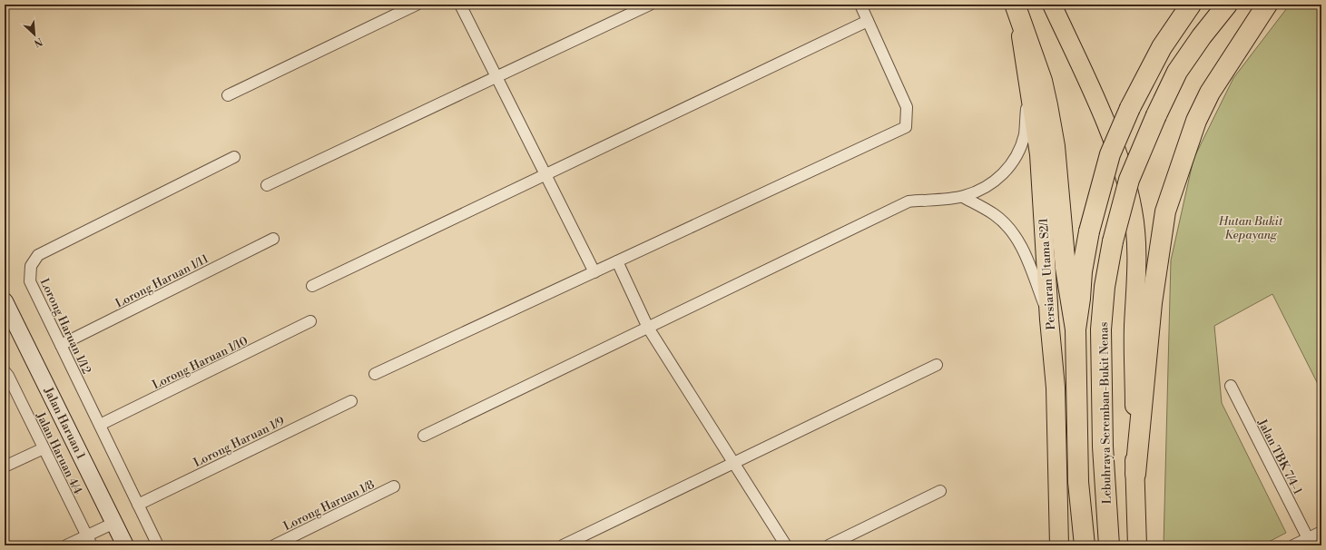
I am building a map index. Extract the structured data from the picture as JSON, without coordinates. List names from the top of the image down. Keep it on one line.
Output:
{"streets":{"highway":["Lebuhraya Seremban-Bukit Nenas"],"main road":["Persiaran Utama S2/1","Jalan Haruan 1"],"street":["Lorong Haruan 1/11","Lorong Haruan 1/12","Lorong Haruan 1/10","Lorong Haruan 1/9","Jalan Haruan 4/4","Jalan TBK 7/4-1","Lorong Haruan 1/8"]},"crossings":[["Lorong Haruan 1/11","Lorong Haruan 1/12"],["Lorong Haruan 1/12","Lorong Haruan 1/10"],["Lorong Haruan 1/12","Lorong Haruan 1/9"]],"parks":["Hutan Bukit Kepayang"],"north":"bottom right"}
